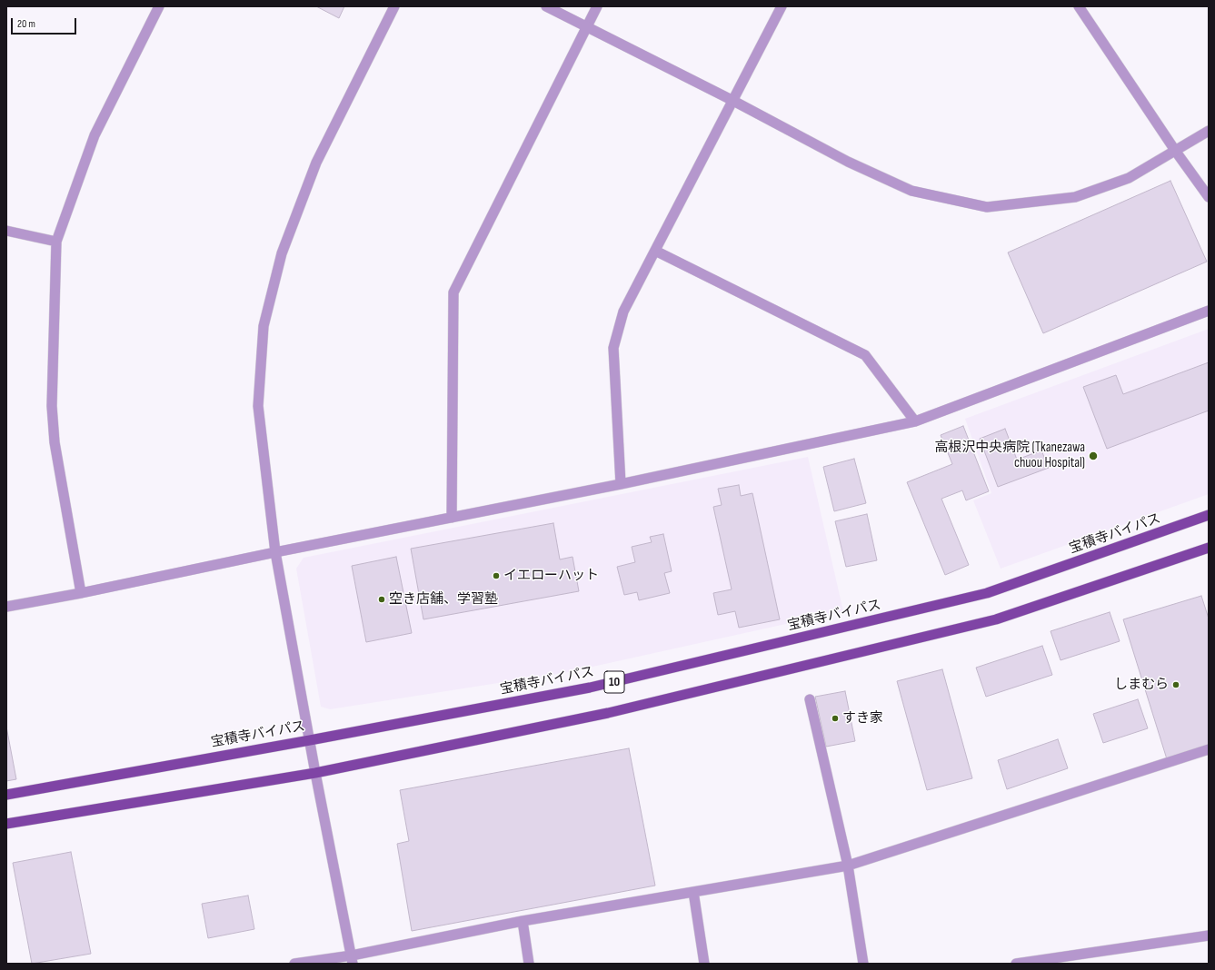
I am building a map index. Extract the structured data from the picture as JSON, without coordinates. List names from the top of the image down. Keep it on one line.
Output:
{"streets":{"main road":["宝積寺バイパス","10"]},"places":["高根沢中央病院 (Tkanezawa chuou Hospital)","イエローハット","空き店舗、学習塾","しまむら","すき家"],"scale_bar":"20 m"}
